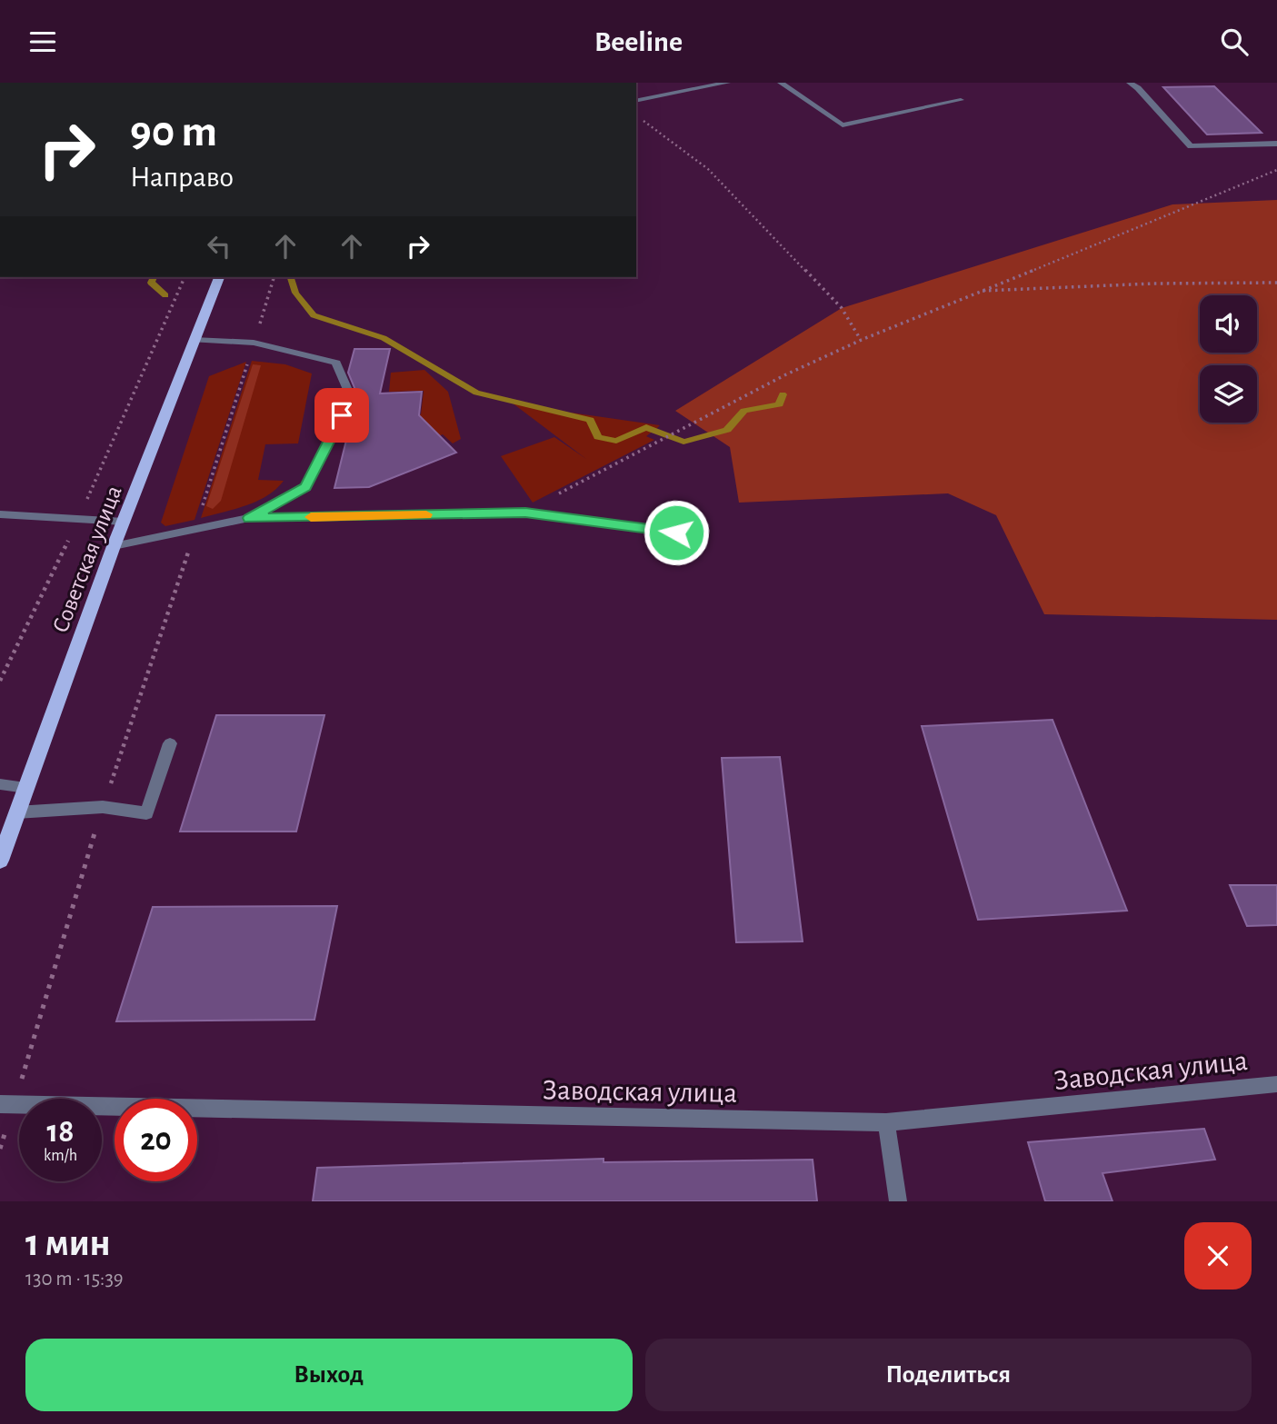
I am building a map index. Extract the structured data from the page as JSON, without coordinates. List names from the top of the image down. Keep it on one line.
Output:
{"streets":{"main road":["Советская улица"],"street":["Заводская улица"]},"page":{"header":"Beeline","turn":["90 m","Направо"],"speed":"18 km/h","limit":"20","heading":["1 мин","130 m · 15:39"],"buttons":["Выход","Поделиться"]}}
